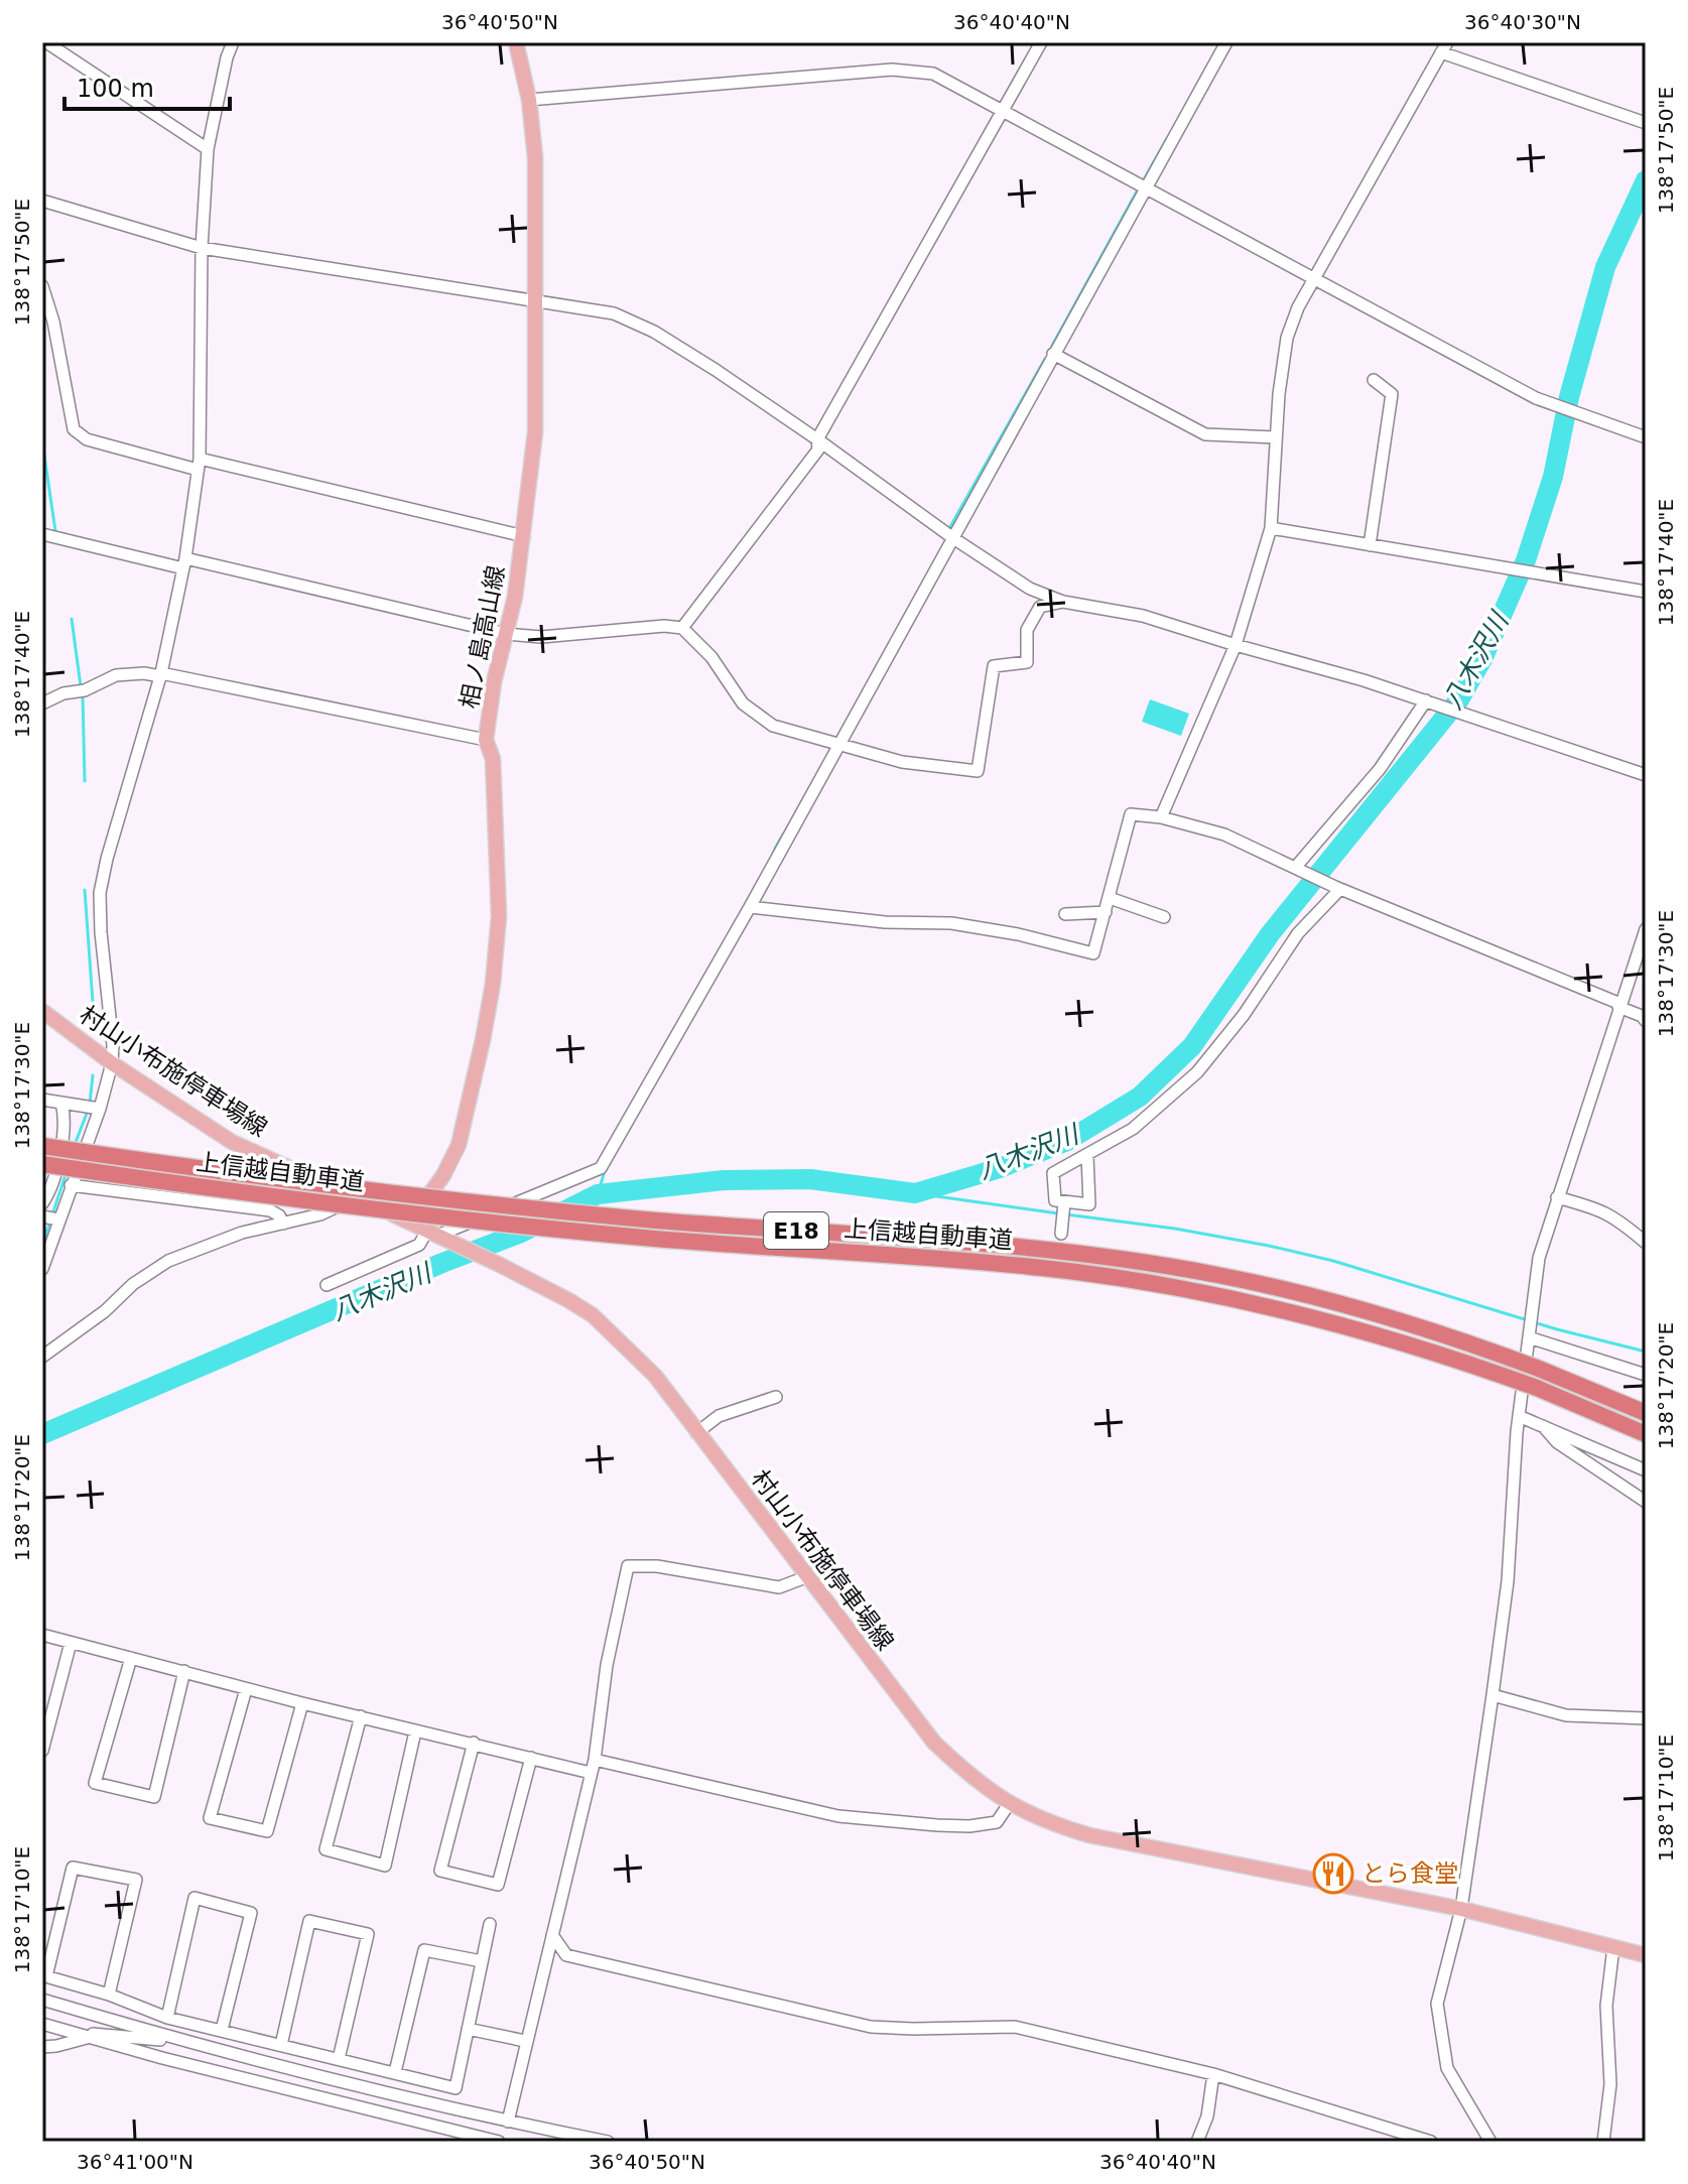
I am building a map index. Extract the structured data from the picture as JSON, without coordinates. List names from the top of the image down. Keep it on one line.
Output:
{"streets":{"highway":["上信越自動車道","E18"],"main road":["相ノ島高山線","村山小布施停車場線"]},"crossings":[["相ノ島高山線","村山小布施停車場線"]],"water":["八木沢川"],"places":{"restaurant":["とら食堂"]},"scale_bar":"100 m","coordinates":["36°40'50\"N","36°40'40\"N","36°40'30\"N","138°17'50\"E","138°17'40\"E","138°17'30\"E","138°17'20\"E","138°17'10\"E","36°41'00\"N"]}
